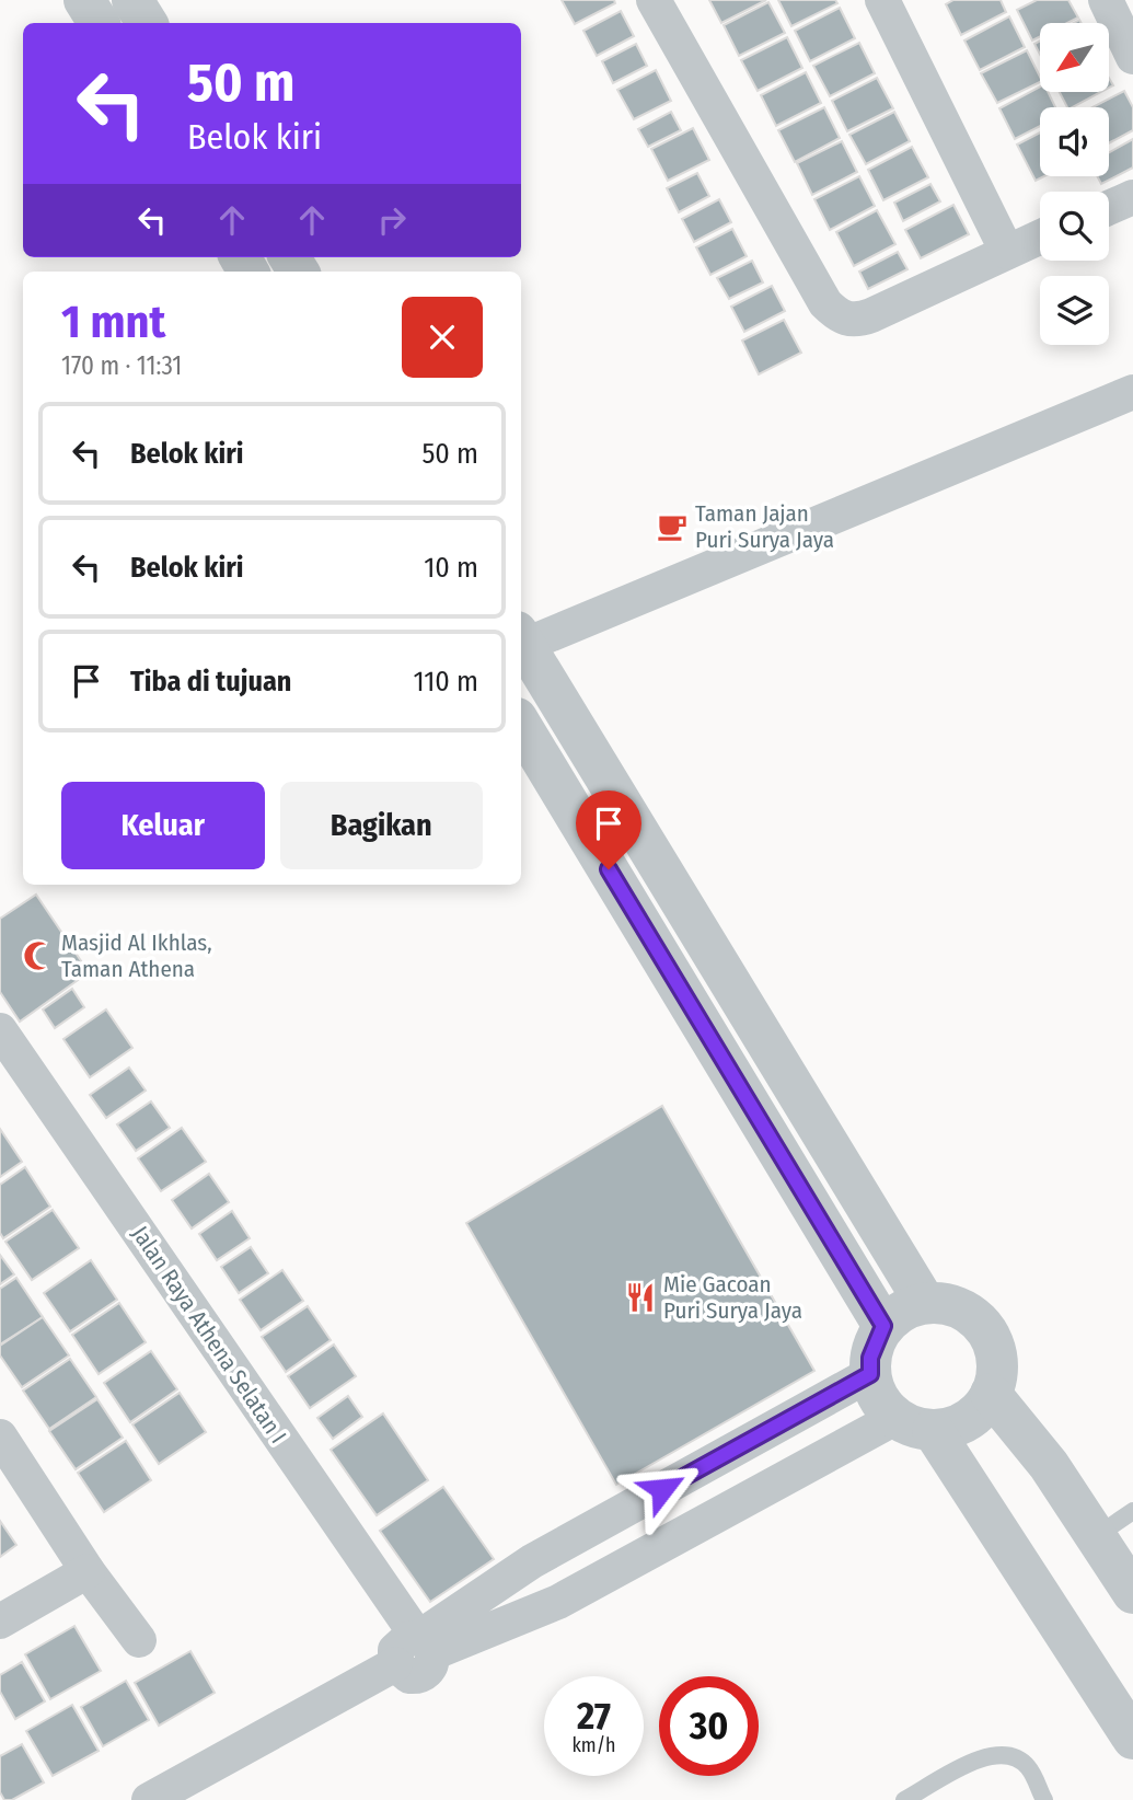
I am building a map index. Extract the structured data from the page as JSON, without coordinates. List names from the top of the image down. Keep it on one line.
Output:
{"streets":{"street":["Jalan Raya Athena Selatan I"]},"places":{"cafe":["Taman Jajan Puri Surya Jaya"],"mosque":["Masjid Al Ikhlas, Taman Athena"],"restaurant":["Mie Gacoan Puri Surya Jaya"]},"north":"bottom left","page":{"turn":["50 m","Belok kiri"],"heading":["1 mnt","170 m · 11:31"],"list":[{"name":"Belok kiri","value":"50 m"},{"name":"Belok kiri","value":"10 m"},{"name":"Tiba di tujuan","value":"110 m"}],"buttons":["Keluar","Bagikan"],"speed":"27 km/h","limit":"30"}}
